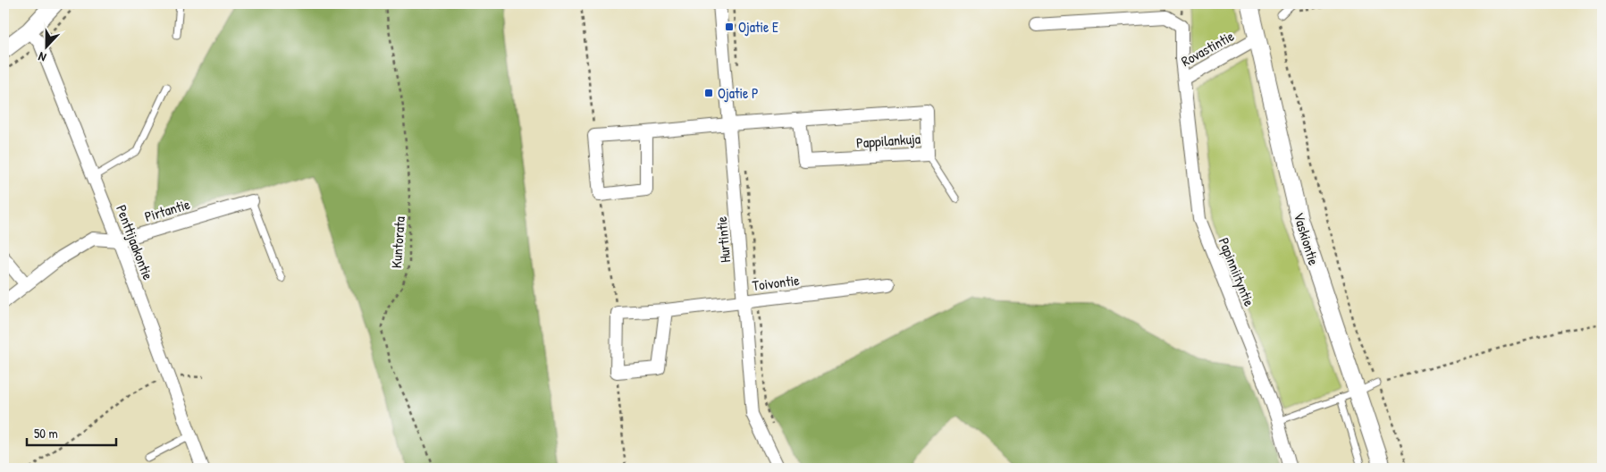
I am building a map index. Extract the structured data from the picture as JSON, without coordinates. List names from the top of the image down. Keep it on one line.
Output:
{"streets":{"main road":["Vaskiontie"],"street":["Rovastintie","Pappilankuja","Pirtantie","Hurtintie","Penttijaakontie","Papinniityntie","Toivontie"],"path":["Kuntorata"]},"crossings":[["Rovastintie","Vaskiontie"],["Rovastintie","Papinniityntie"],["Pappilankuja","Hurtintie"],["Pirtantie","Penttijaakontie"],["Hurtintie","Toivontie"]],"places":{"transit":["Ojatie E","Ojatie P"]},"scale_bar":"50 m","north":"bottom"}
